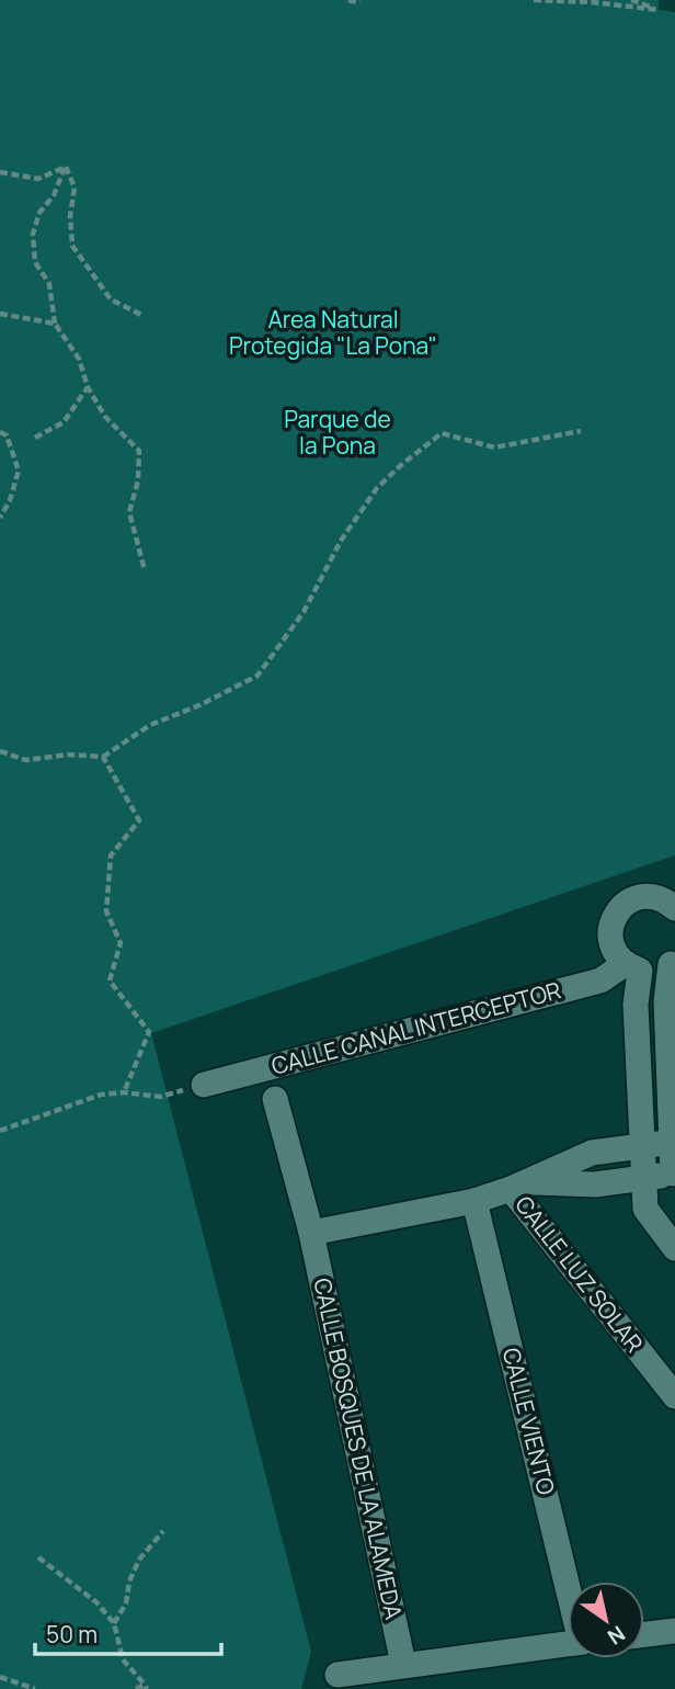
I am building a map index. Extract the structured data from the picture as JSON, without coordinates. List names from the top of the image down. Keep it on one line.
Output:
{"streets":{"street":["CALLE CANAL INTERCEPTOR","CALLE LUZ SOLAR","CALLE VIENTO","CALLE BOSQUES DE LA ALAMEDA"]},"parks":["Area Natural Protegida \"La Pona\"","Parque de la Pona"],"scale_bar":"50 m","north":"bottom right"}
